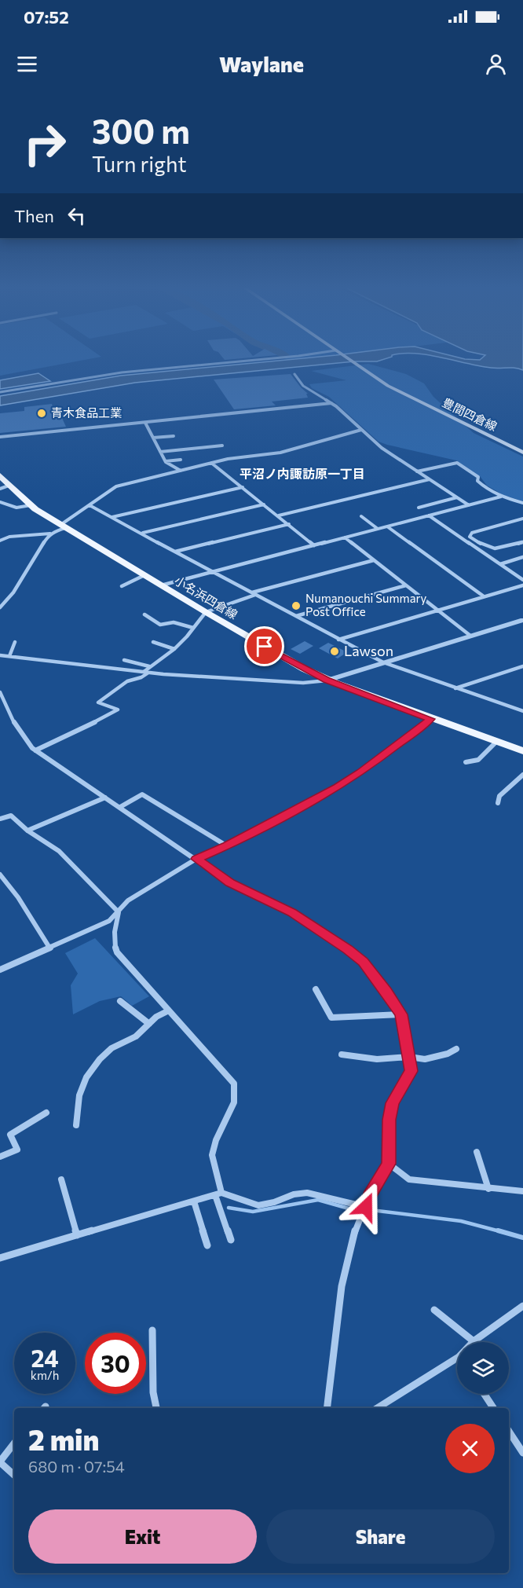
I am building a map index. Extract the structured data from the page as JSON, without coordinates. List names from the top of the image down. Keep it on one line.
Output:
{"streets":{"main road":["豊間四倉線","小名浜四倉線"]},"districts":["平沼ノ内諏訪原一丁目"],"places":["青木食品工業","Numanouchi Summary Post Office","Lawson"],"page":{"status":"07:52","header":"Waylane","turn":["300 m","Turn right"],"then":"Then","speed":"24 km/h","limit":"30","heading":["2 min","680 m · 07:54"],"buttons":["Exit","Share"]}}
